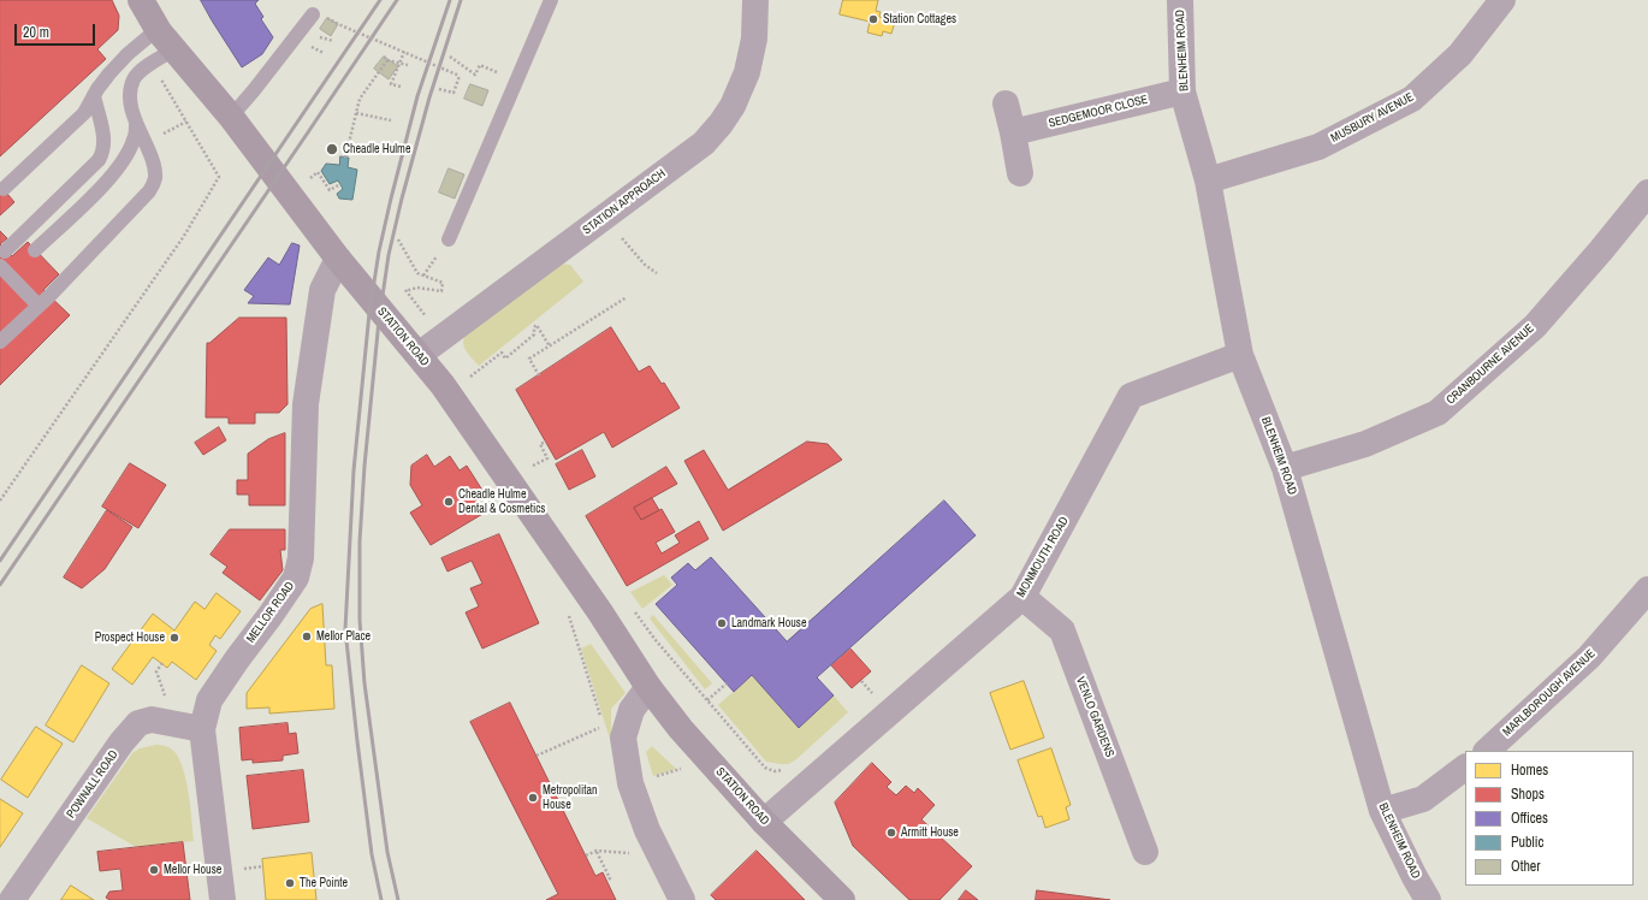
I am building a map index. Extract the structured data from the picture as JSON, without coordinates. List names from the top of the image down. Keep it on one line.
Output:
{"streets":{"main road":["STATION ROAD"],"street":["BLENHEIM ROAD","SEDGEMOOR CLOSE","MUSBURY AVENUE","STATION APPROACH","CRANBOURNE AVENUE","MONMOUTH ROAD","MELLOR ROAD","MARLBOROUGH AVENUE","VENLO GARDENS","POWNALL ROAD"]},"crossings":[["BLENHEIM ROAD","SEDGEMOOR CLOSE"],["BLENHEIM ROAD","MUSBURY AVENUE"],["BLENHEIM ROAD","CRANBOURNE AVENUE"],["BLENHEIM ROAD","MONMOUTH ROAD"],["STATION APPROACH","STATION ROAD"],["STATION ROAD","MONMOUTH ROAD"],["STATION ROAD","MELLOR ROAD"],["MONMOUTH ROAD","VENLO GARDENS"],["MELLOR ROAD","POWNALL ROAD"]],"places":["Station Cottages","Cheadle Hulme","Cheadle Hulme Dental & Cosmetics","Landmark House","Mellor Place","Prospect House","Metropolitan House","Armitt House","Mellor House","The Pointe"],"legend":["Homes","Shops","Offices","Public","Other"],"scale_bar":"20 m"}
